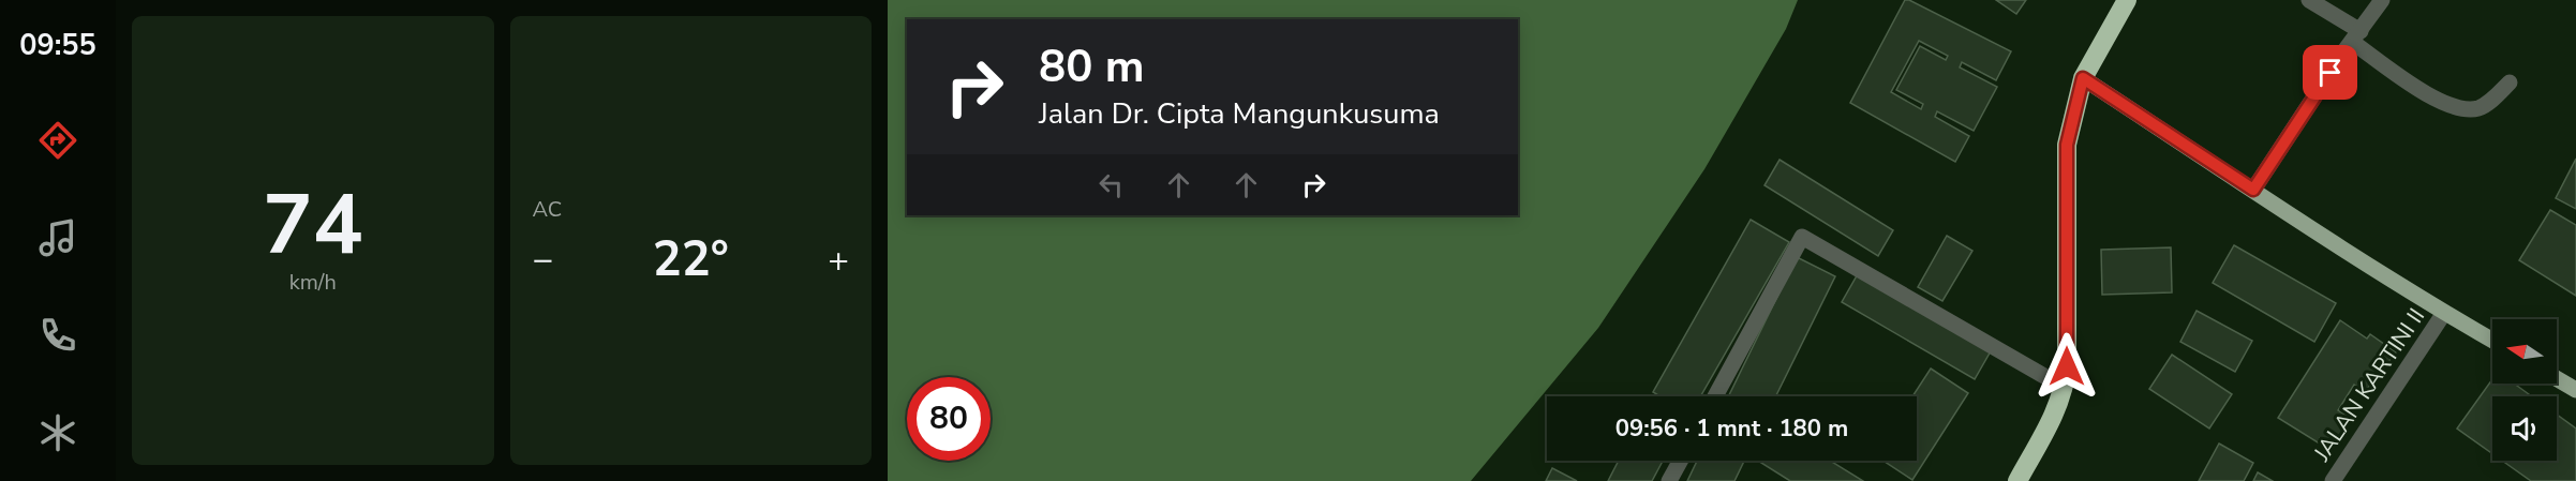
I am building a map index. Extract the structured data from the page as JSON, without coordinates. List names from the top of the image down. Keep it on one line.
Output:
{"streets":{"street":["JALAN KARTINI II"]},"north":"left","page":{"tabs":"09:55","tile":[["74","km/h"],"AC"],"turn":["80 m","Jalan Dr. Cipta Mangunkusuma"],"heat":["−","22°","+"],"limit":"80","trip":"09:56 · 1 mnt · 180 m"}}
